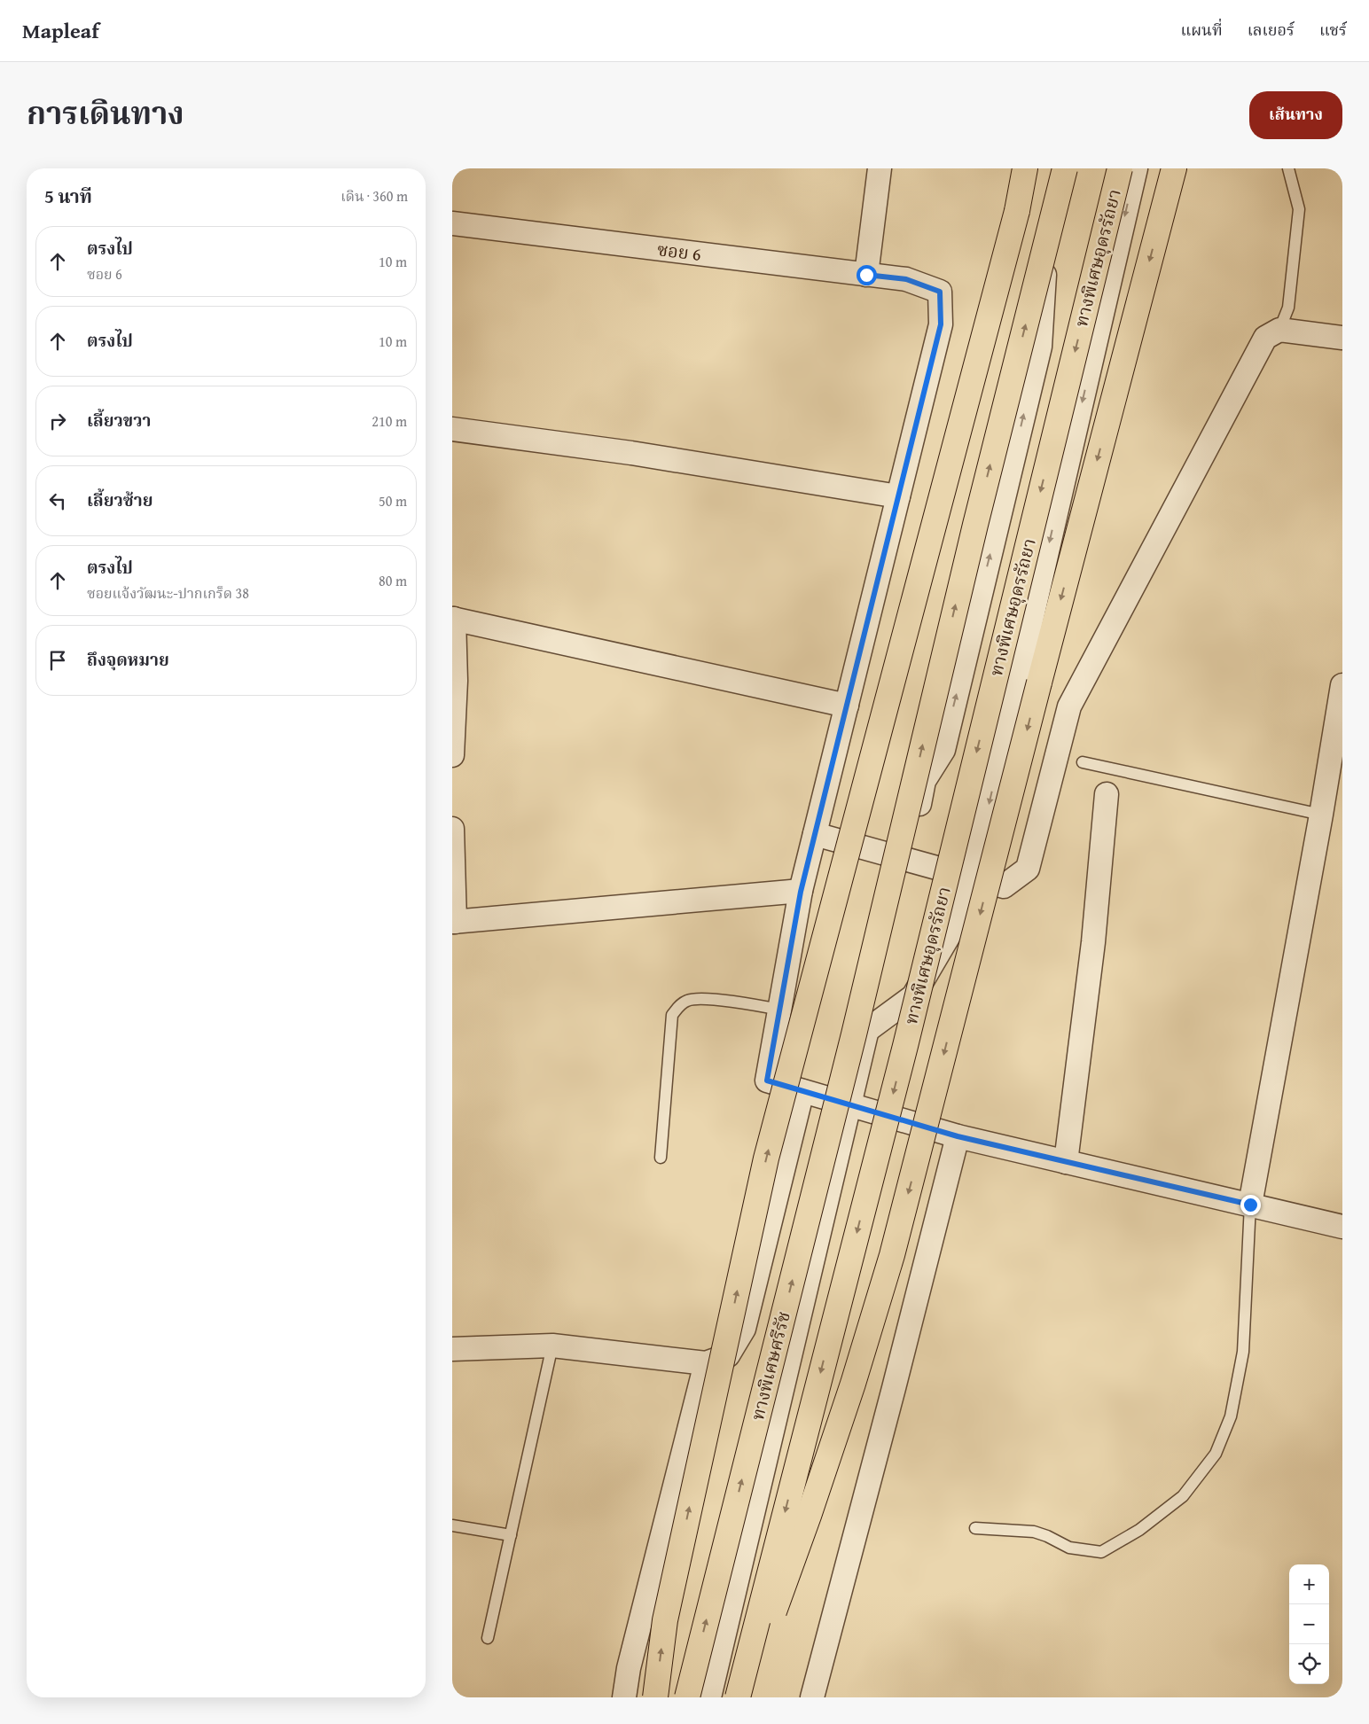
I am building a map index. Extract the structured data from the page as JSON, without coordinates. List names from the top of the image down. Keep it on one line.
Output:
{"streets":{"highway":["ทางพิเศษอุดรรัถยา","ทางพิเศษศรีรัช"],"street":["ซอย 6"]},"page":{"header":"Mapleaf","nav":["แผนที่","เลเยอร์","แชร์"],"title":"การเดินทาง","buttons":"เส้นทาง","heading":["5 นาที","เดิน · 360 m"],"list":[["ตรงไป","ซอย 6","10 m"],["ตรงไป","10 m"],["เลี้ยวขวา","210 m"],["เลี้ยวซ้าย","50 m"],["ตรงไป","ซอยแจ้งวัฒนะ-ปากเกร็ด 38","80 m"],"ถึงจุดหมาย"],"map_buttons":["+","−"]}}
